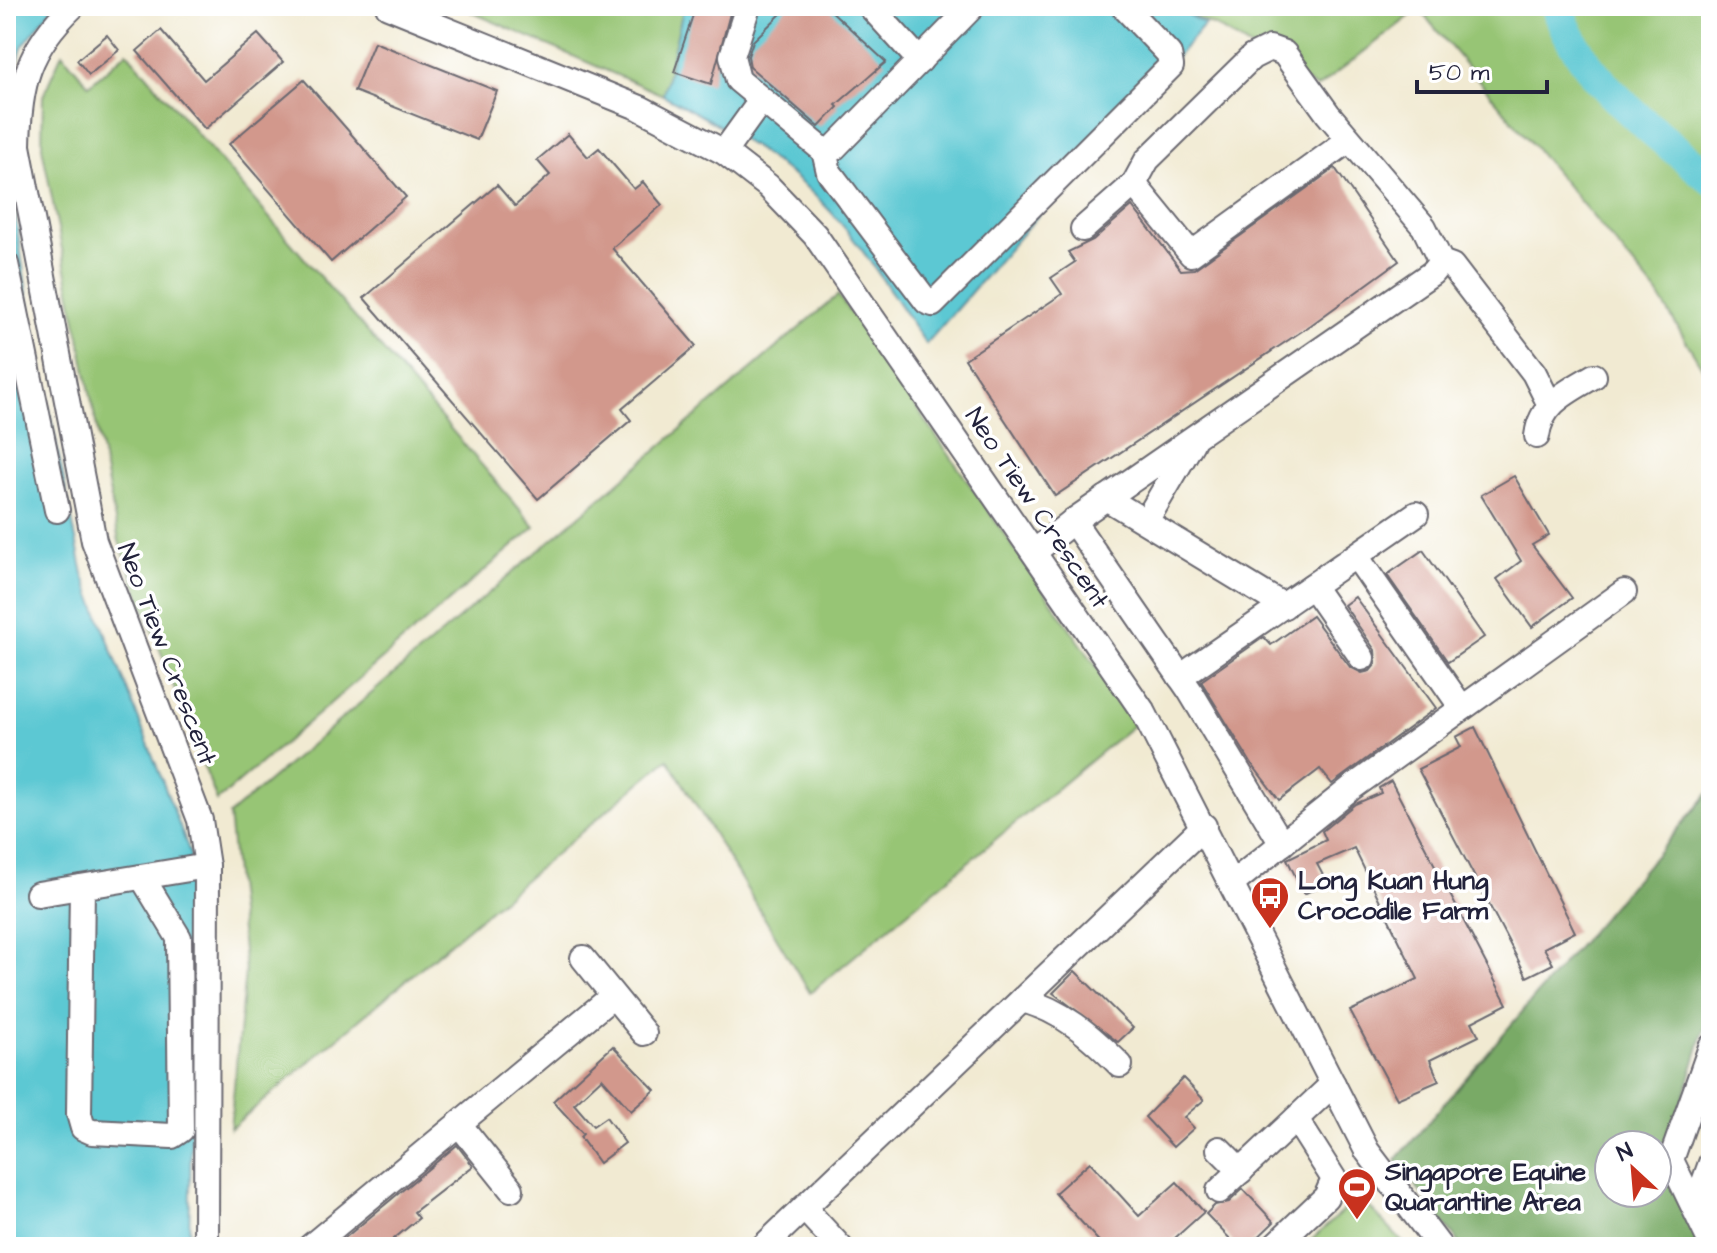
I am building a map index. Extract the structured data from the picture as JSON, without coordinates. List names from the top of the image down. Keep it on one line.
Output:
{"streets":{"street":["Neo Tiew Crescent"]},"places":{"bus stop":["Long Kuan Hung Crocodile Farm"],"sports":["Singapore Equine Quarantine Area"]},"scale_bar":"50 m","north":"top left"}
